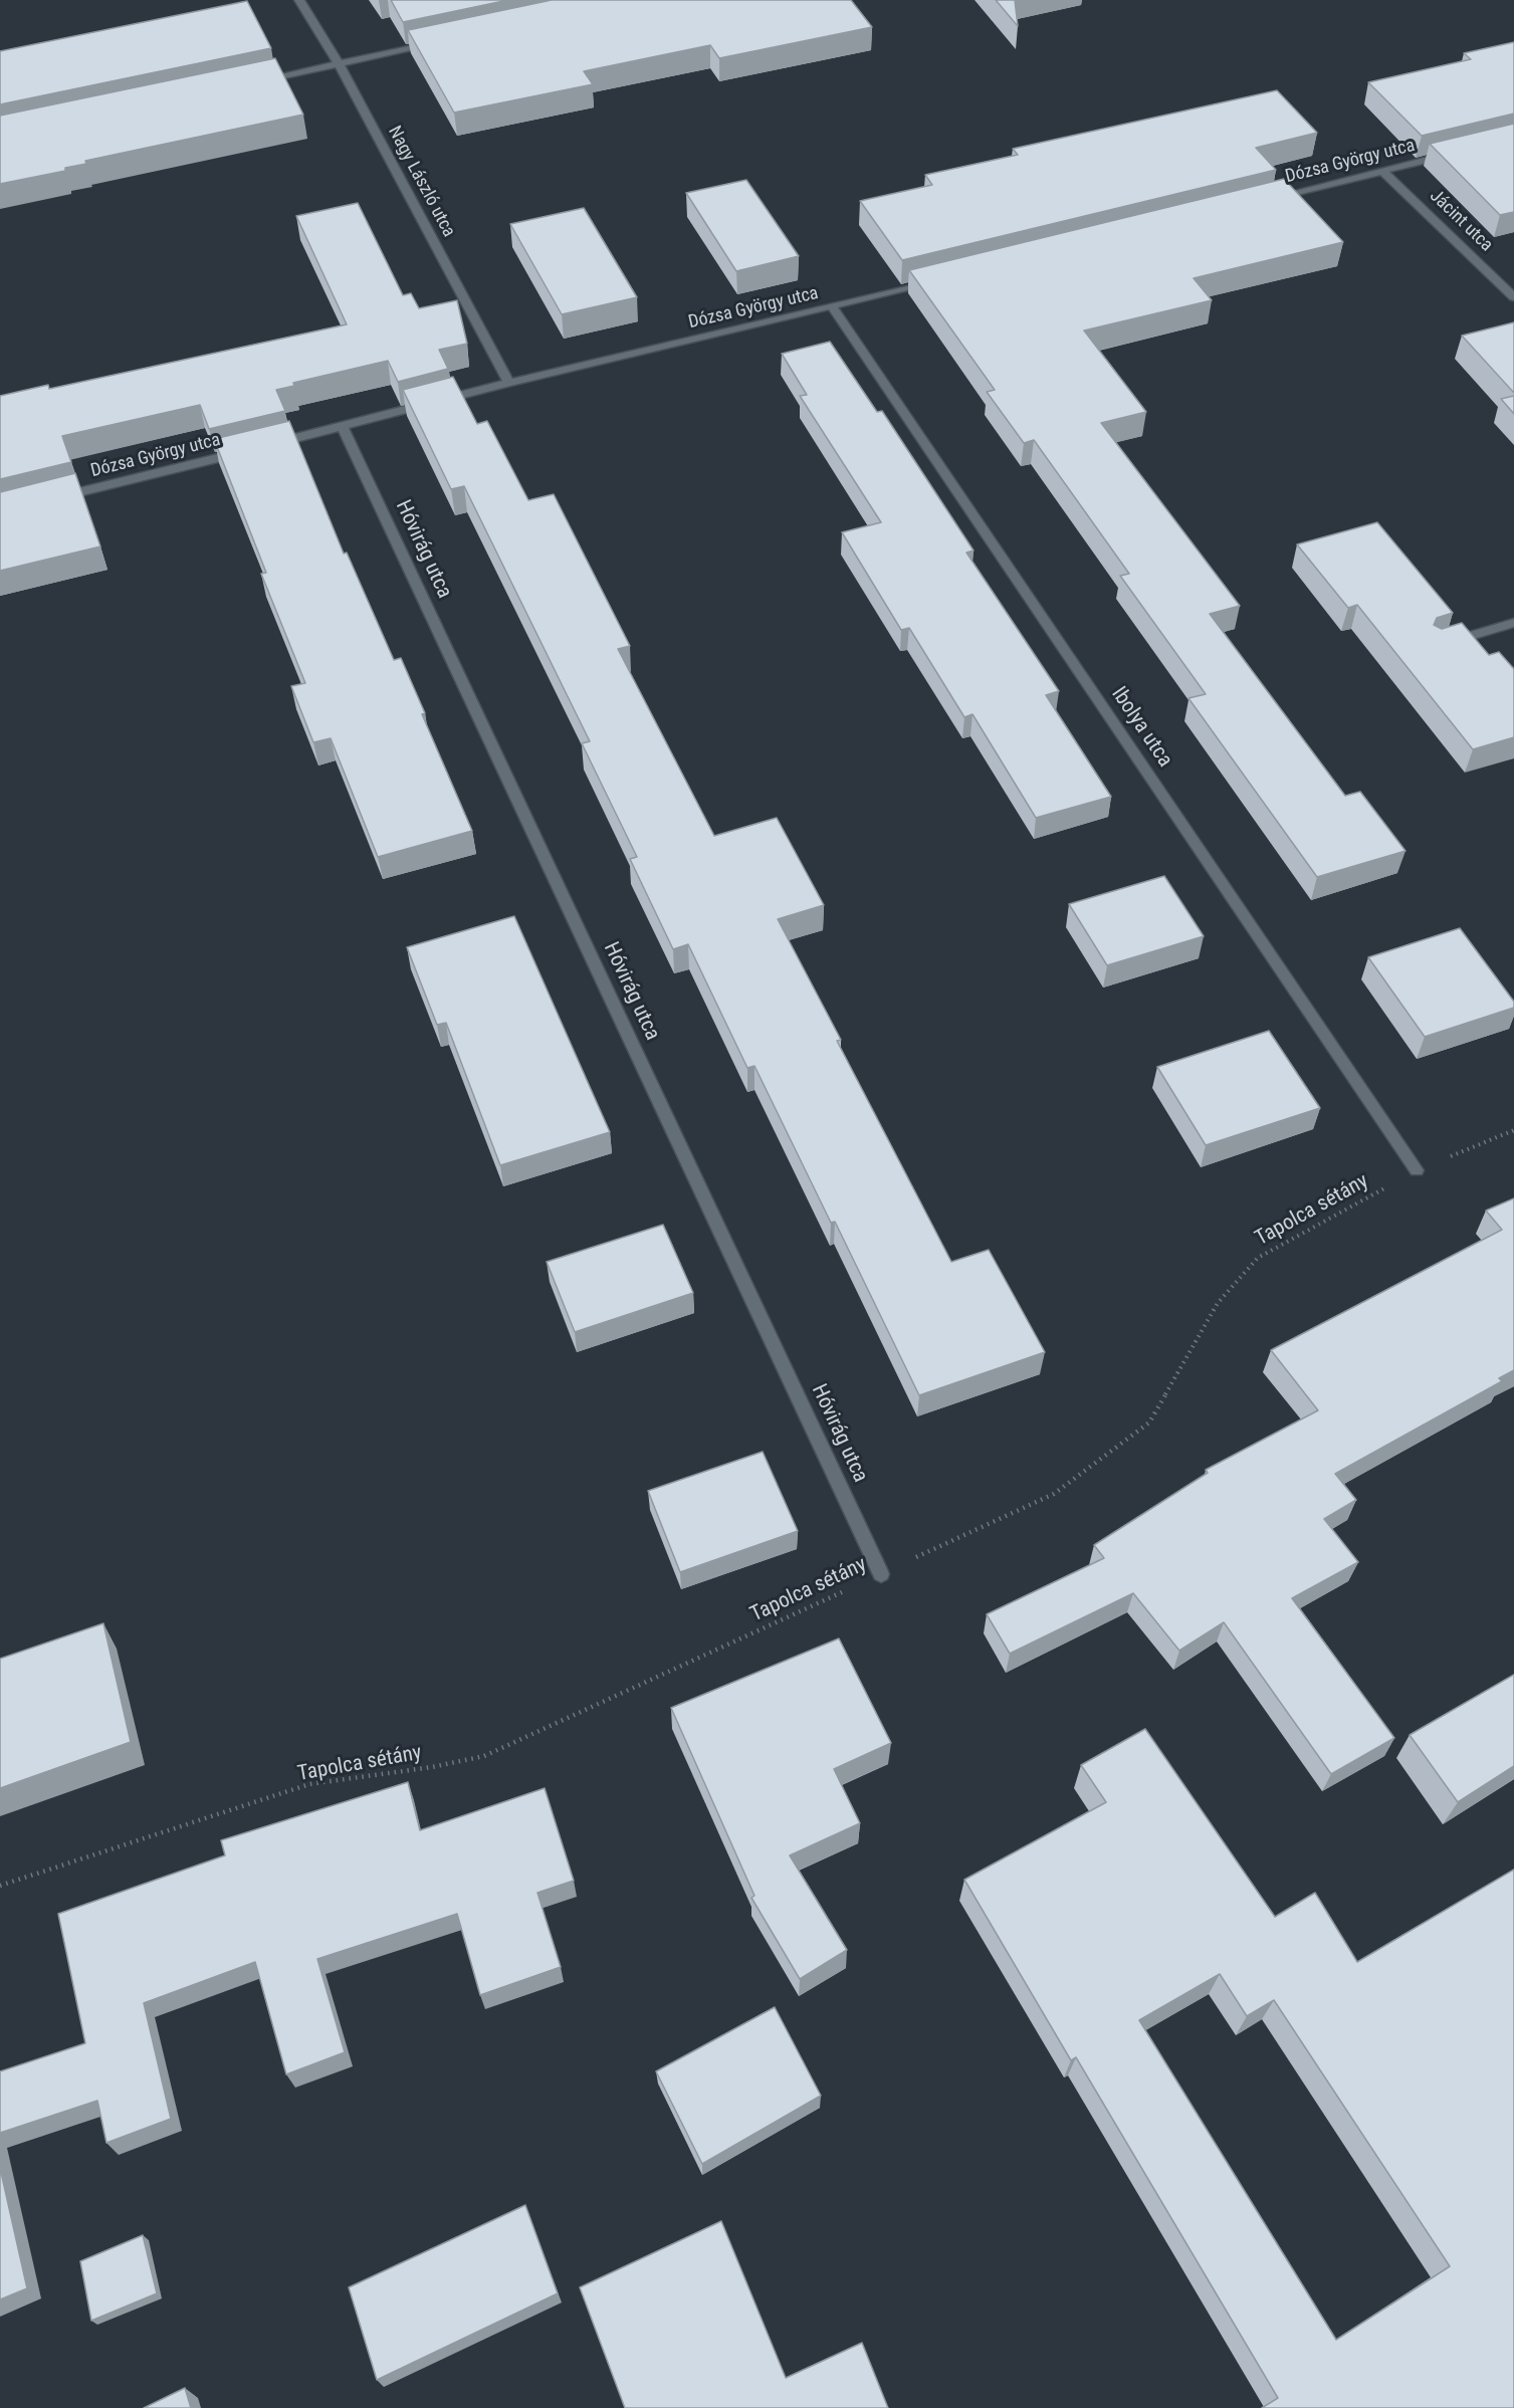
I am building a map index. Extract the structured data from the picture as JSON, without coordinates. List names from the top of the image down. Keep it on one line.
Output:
{"streets":{"street":["Dózsa György utca","Nagy László utca","Jácint utca","Hóvirág utca","Ibolya utca"],"path":["Tapolca sétány"]},"crossings":[["Dózsa György utca","Nagy László utca"],["Dózsa György utca","Jácint utca"],["Dózsa György utca","Hóvirág utca"],["Dózsa György utca","Ibolya utca"],["Hóvirág utca","Tapolca sétány"],["Ibolya utca","Tapolca sétány"]]}
